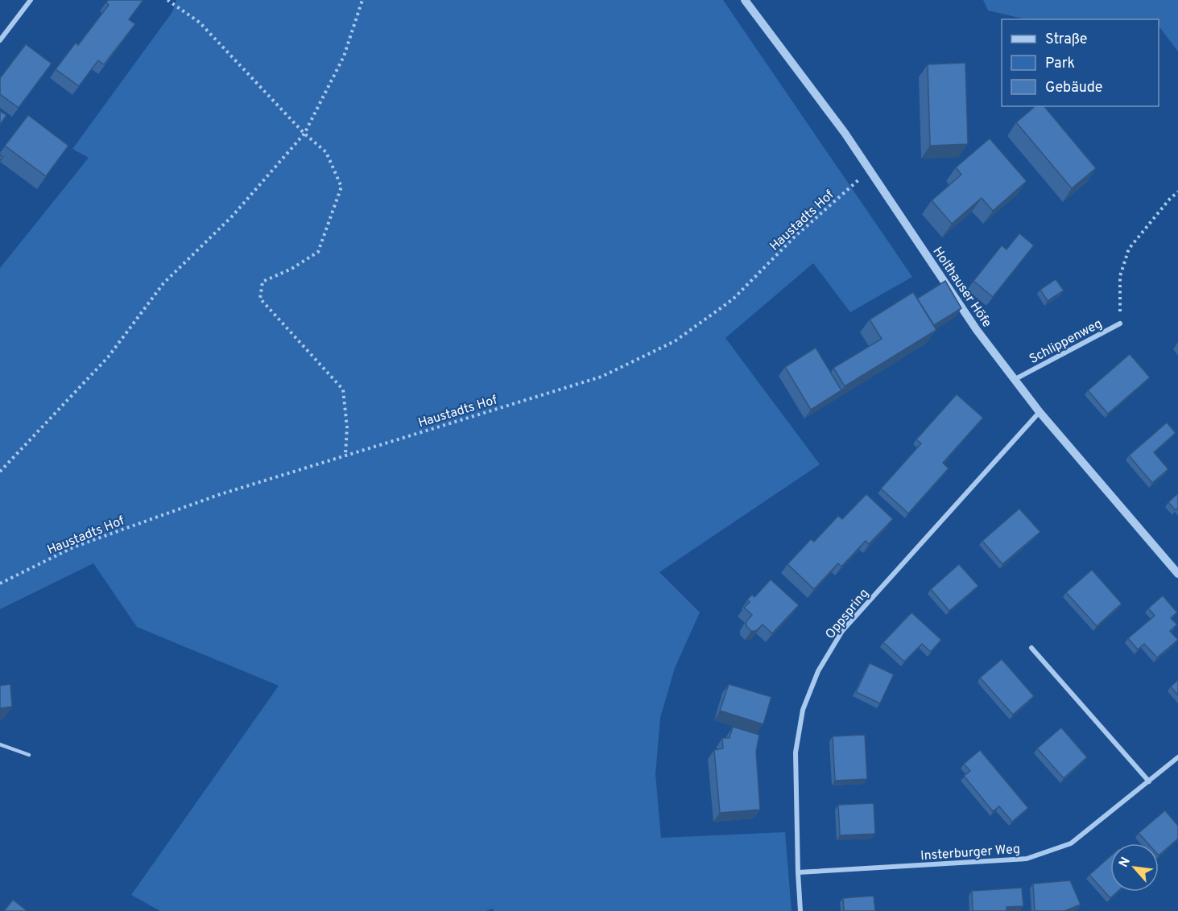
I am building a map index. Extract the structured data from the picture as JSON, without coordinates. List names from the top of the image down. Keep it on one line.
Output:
{"streets":{"street":["Holthauser Höfe","Schlippenweg","Oppspring","Insterburger Weg"],"path":["Haustadts Hof"]},"crossings":[["Haustadts Hof","Holthauser Höfe"],["Holthauser Höfe","Schlippenweg"],["Holthauser Höfe","Oppspring"],["Oppspring","Insterburger Weg"]],"legend":["Straße","Park","Gebäude"],"north":"top left"}
